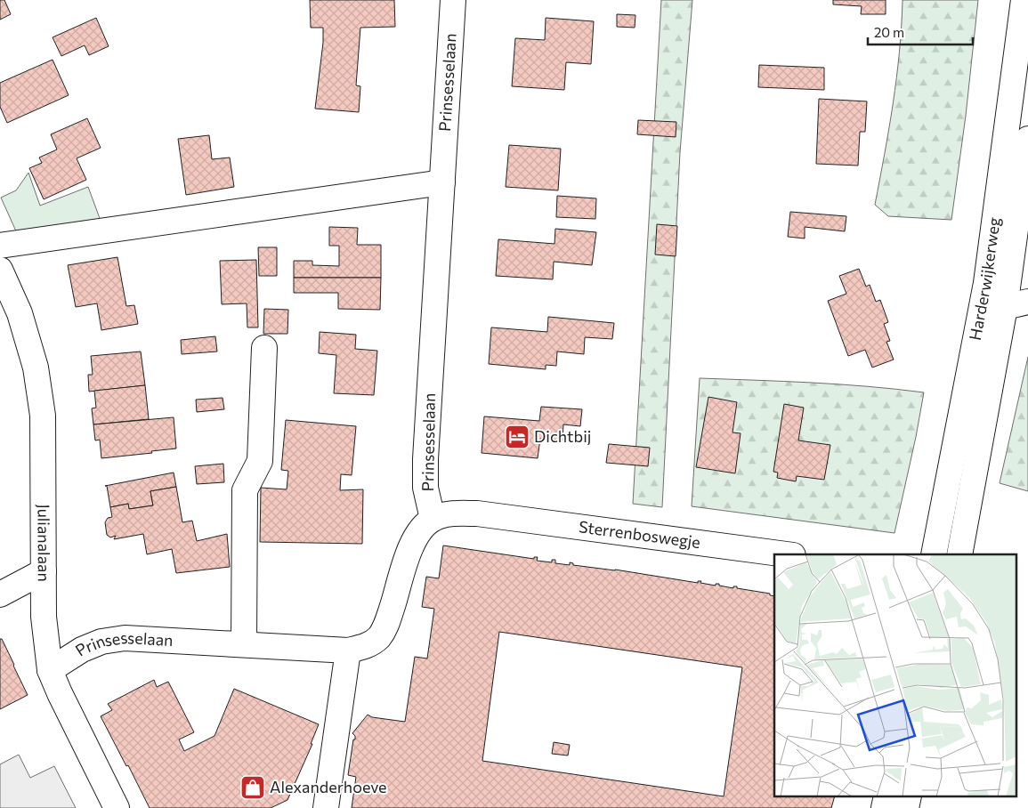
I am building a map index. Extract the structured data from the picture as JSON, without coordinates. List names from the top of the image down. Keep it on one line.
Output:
{"streets":{"street":["Prinsesselaan","Harderwijkerweg","Sterrenboswegje","Julianalaan"]},"crossings":[["Prinsesselaan","Sterrenboswegje"],["Prinsesselaan","Julianalaan"]],"places":{"hotel":["Dichtbij"],"shop":["Alexanderhoeve"]},"scale_bar":"20 m"}
